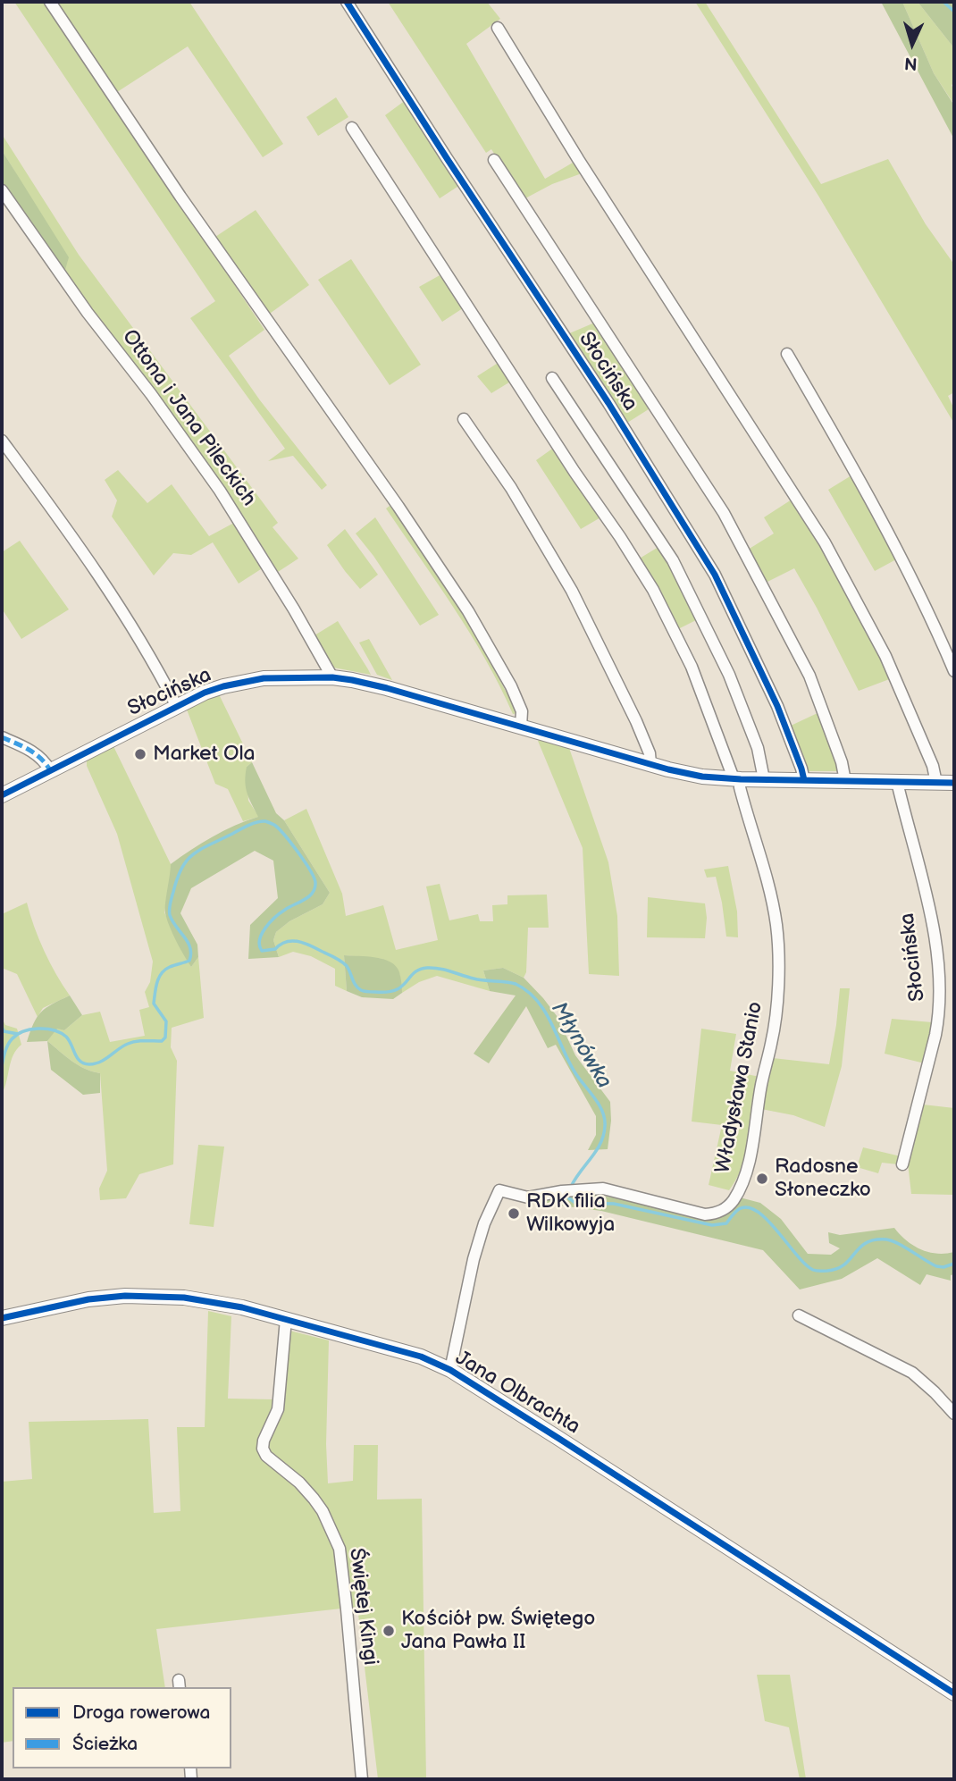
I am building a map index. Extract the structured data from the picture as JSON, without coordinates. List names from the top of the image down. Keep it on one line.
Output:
{"streets":{"street":["Słocińska","Ottona i Jana Pileckich","Władysława Stanio","Jana Olbrachta","Świętej Kingi"]},"crossings":[["Słocińska","Ottona i Jana Pileckich"],["Słocińska","Władysława Stanio"],["Władysława Stanio","Jana Olbrachta"],["Jana Olbrachta","Świętej Kingi"]],"water":["Młynówka"],"places":["Market Ola","Radosne Słoneczko","RDK filia Wilkowyja","Kościół pw. Świętego Jana Pawła II"],"legend":["Droga rowerowa","Ścieżka"],"north":"bottom"}
